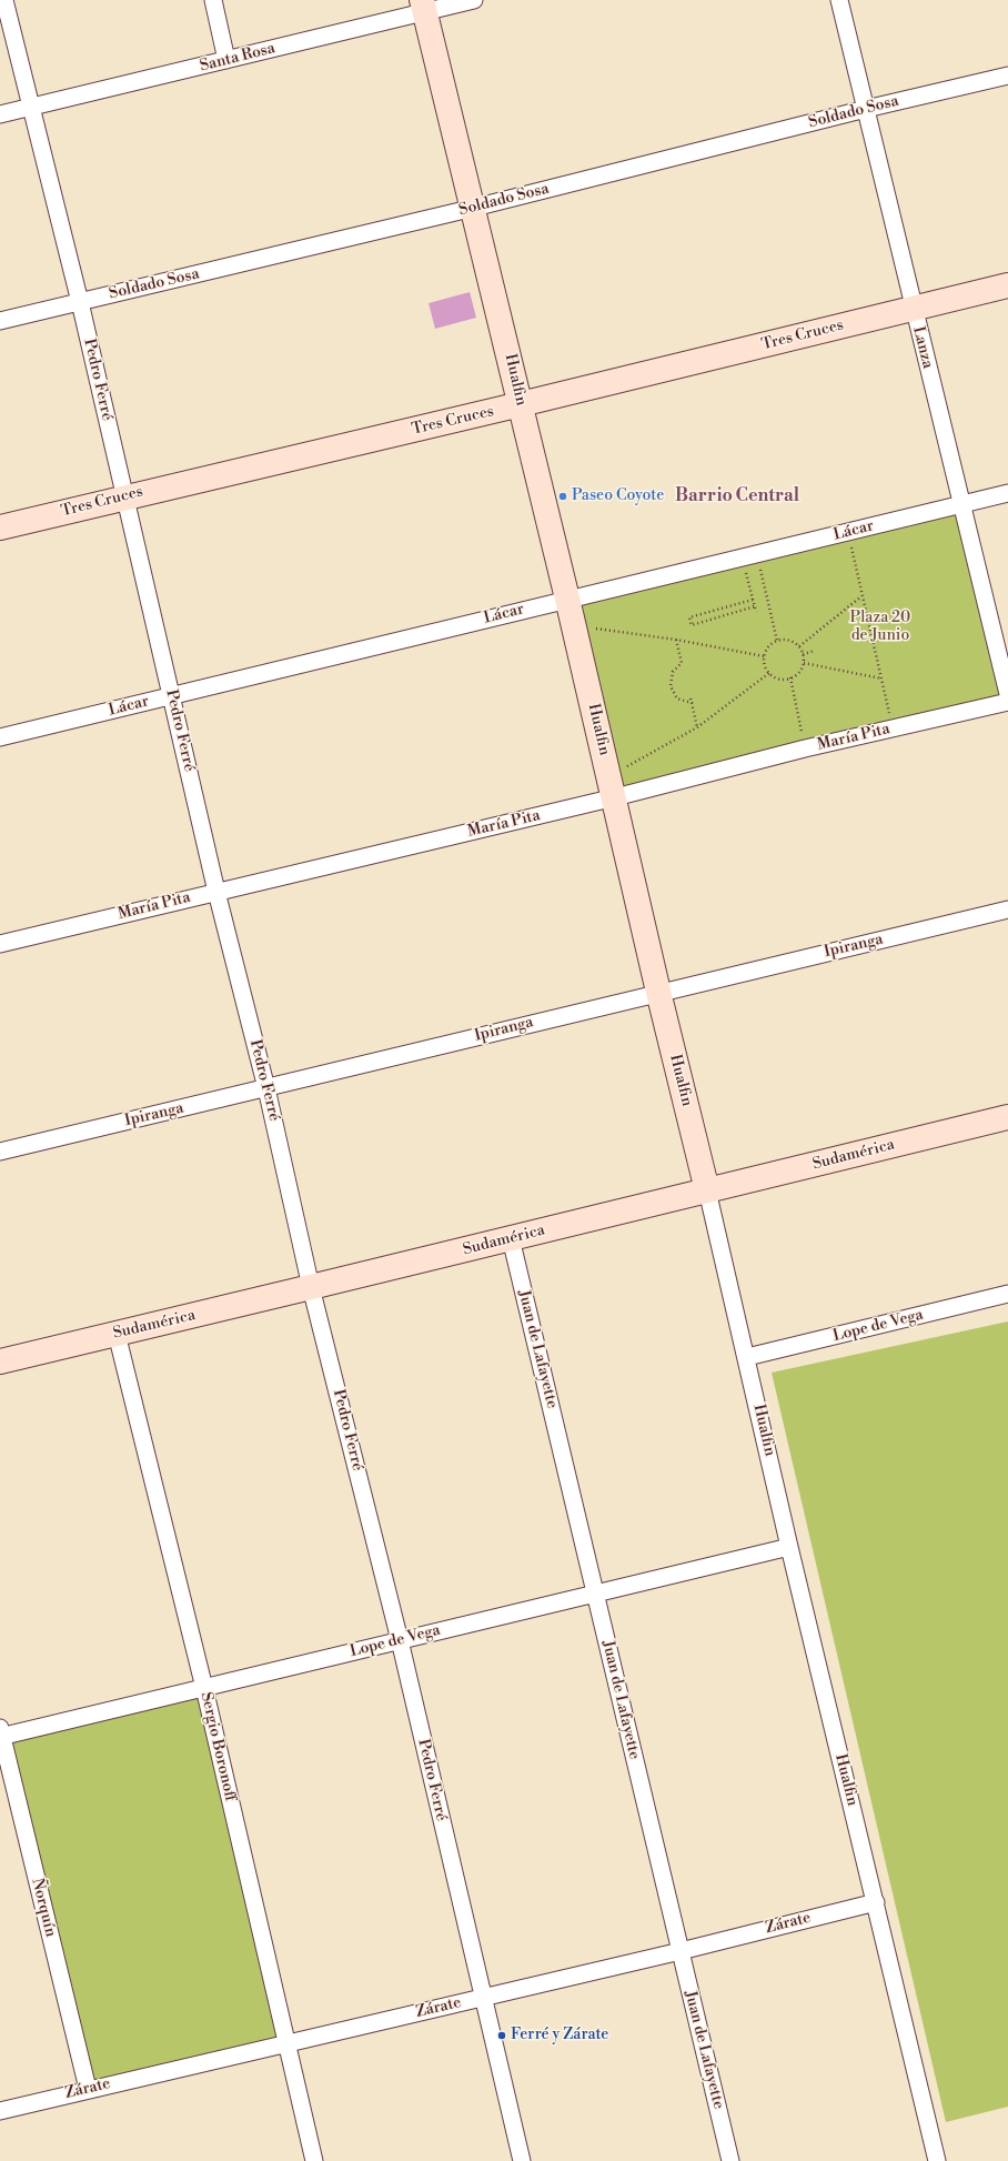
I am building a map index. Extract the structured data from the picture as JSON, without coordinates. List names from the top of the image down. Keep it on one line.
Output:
{"streets":{"street":["Santa Rosa","Soldado Sosa","Tres Cruces","Lanza","Pedro Ferré","Hualfin","Lácar","María Pita","Ipiranga","Sudamérica","Lope de Vega","Juan de Lafayette","Sergio Boronoff","Ñorquín","Zárate"]},"crossings":[["Santa Rosa","Pedro Ferré"],["Santa Rosa","Hualfin"],["Soldado Sosa","Lanza"],["Soldado Sosa","Pedro Ferré"],["Soldado Sosa","Hualfin"],["Tres Cruces","Lanza"],["Tres Cruces","Pedro Ferré"],["Tres Cruces","Hualfin"],["Lanza","Lácar"],["Pedro Ferré","Lácar"],["Pedro Ferré","María Pita"],["Pedro Ferré","Ipiranga"],["Pedro Ferré","Sudamérica"],["Pedro Ferré","Lope de Vega"],["Pedro Ferré","Zárate"],["Hualfin","Lácar"],["Hualfin","María Pita"],["Hualfin","Ipiranga"],["Hualfin","Sudamérica"],["Hualfin","Lope de Vega"],["Hualfin","Zárate"],["Sudamérica","Juan de Lafayette"],["Sudamérica","Sergio Boronoff"],["Lope de Vega","Juan de Lafayette"],["Lope de Vega","Sergio Boronoff"],["Lope de Vega","Ñorquín"],["Juan de Lafayette","Zárate"],["Sergio Boronoff","Zárate"],["Ñorquín","Zárate"]],"districts":["Barrio Central"],"parks":["Plaza 20 de Junio"],"places":["Paseo Coyote","Ferré y Zárate"]}
